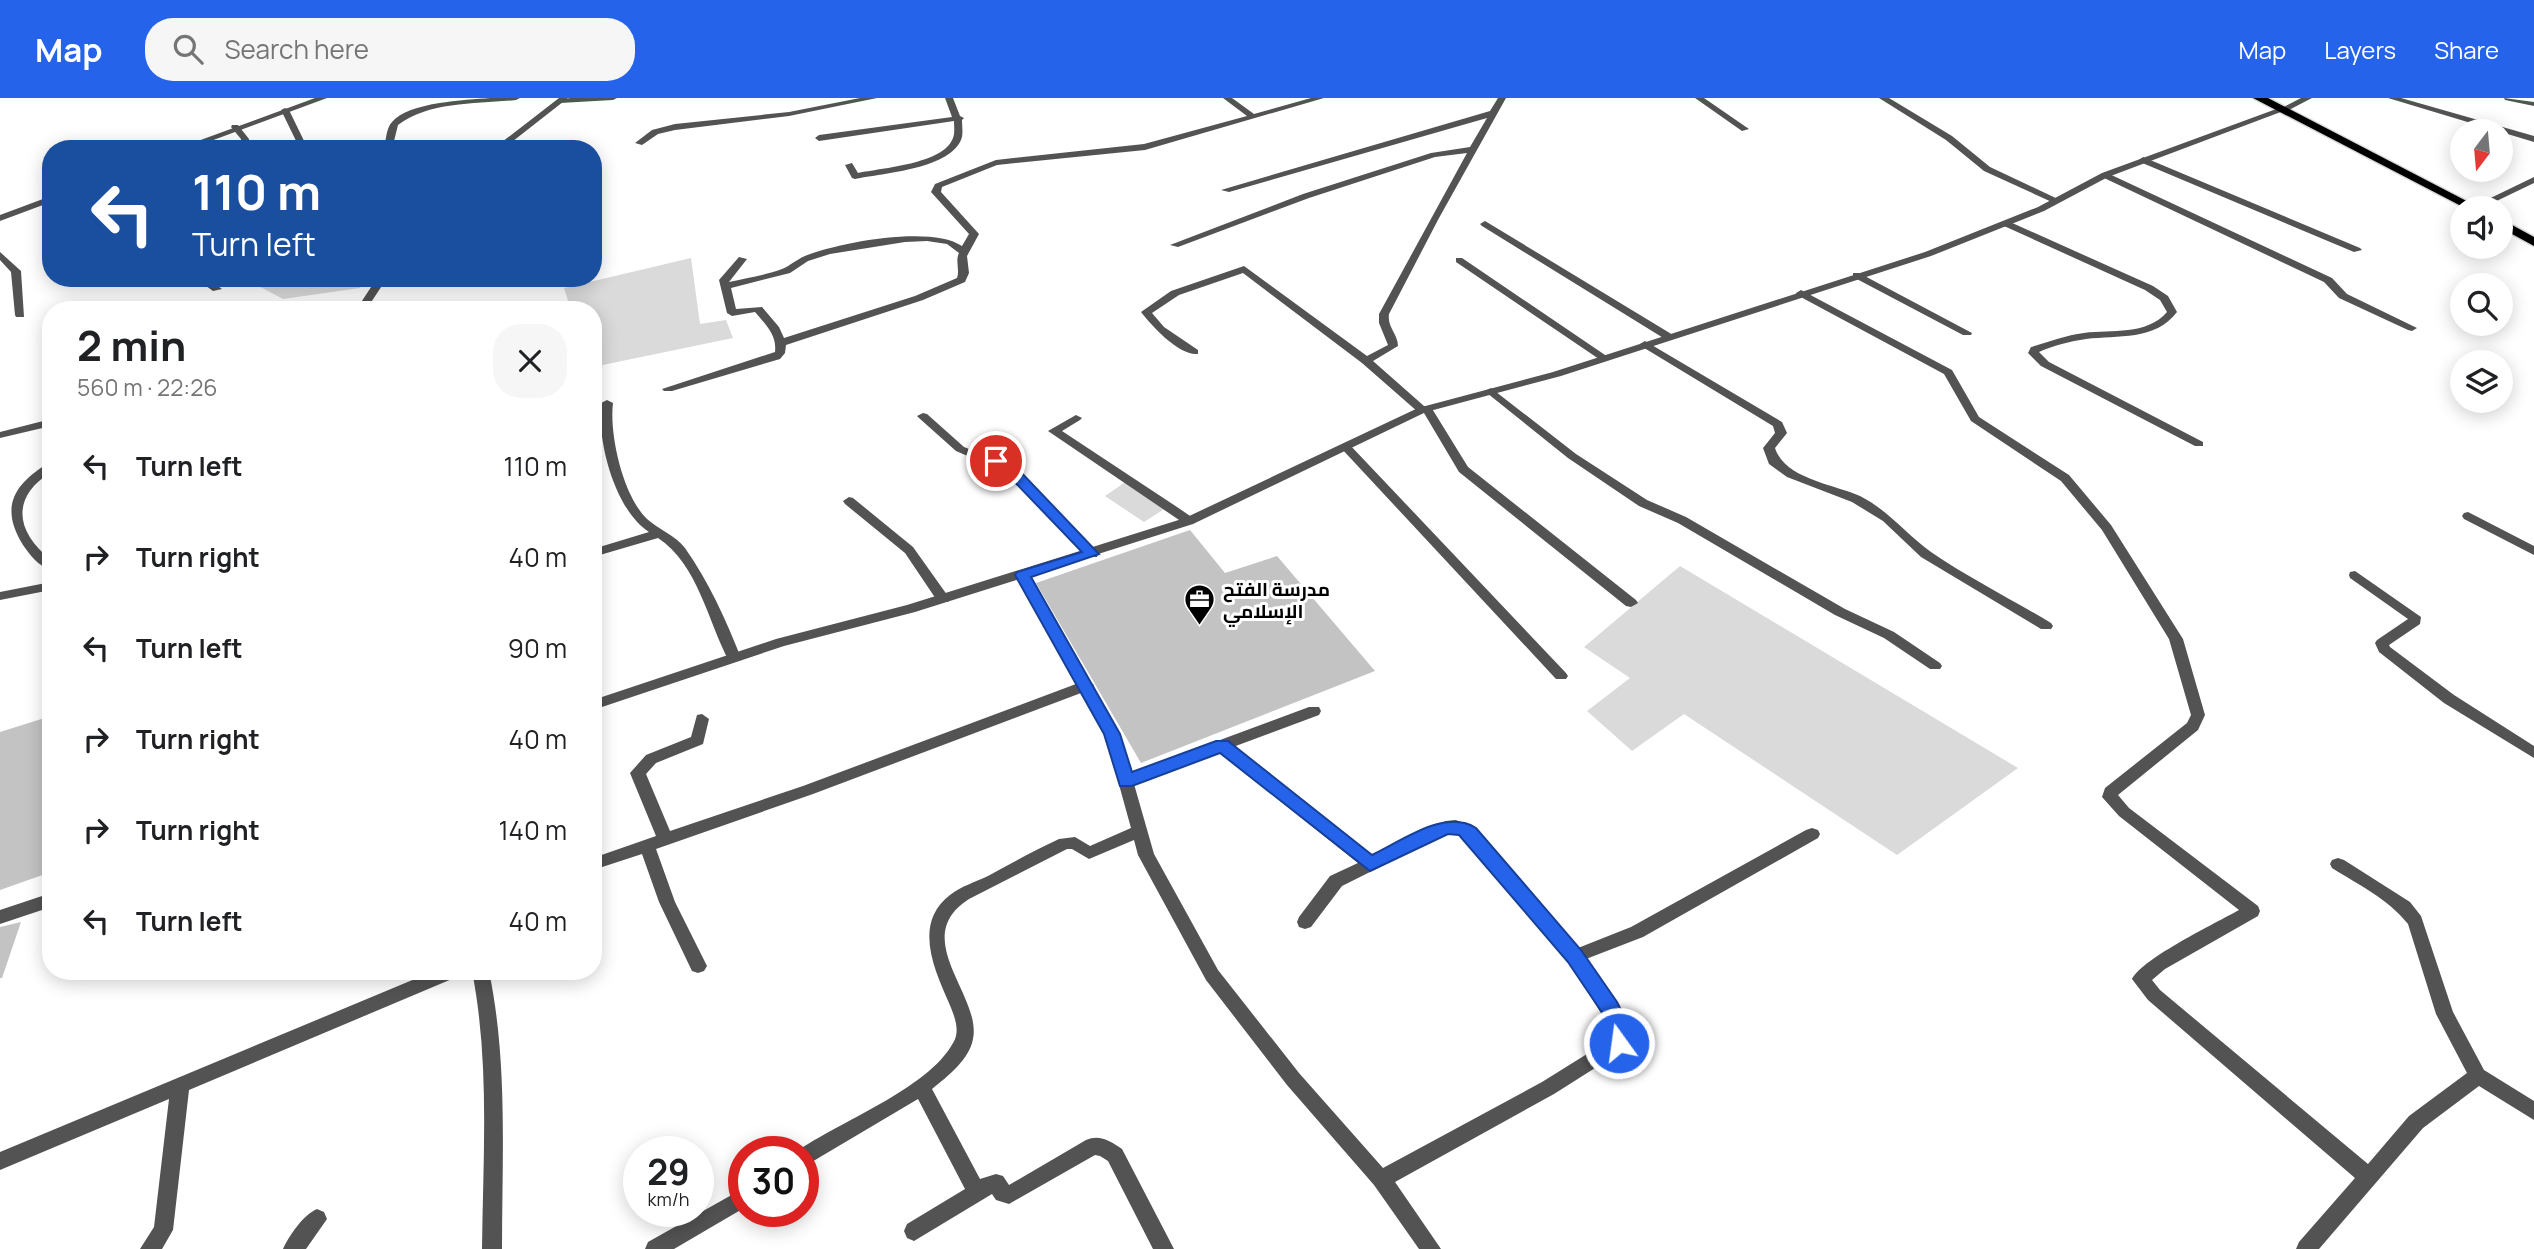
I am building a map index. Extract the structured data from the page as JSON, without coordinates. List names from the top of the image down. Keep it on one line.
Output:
{"places":{"office":["مدرسة الفتح الإسلامي"]},"north":"bottom","page":{"header":"Map","search":"Search here","nav":["Map","Layers","Share"],"turn":["110 m","Turn left"],"heading":["2 min","560 m · 22:26"],"list":[{"name":"Turn left","value":"110 m"},{"name":"Turn right","value":"40 m"},{"name":"Turn left","value":"90 m"},{"name":"Turn right","value":"40 m"},{"name":"Turn right","value":"140 m"},{"name":"Turn left","value":"40 m"}],"speed":"29 km/h","limit":"30"}}
